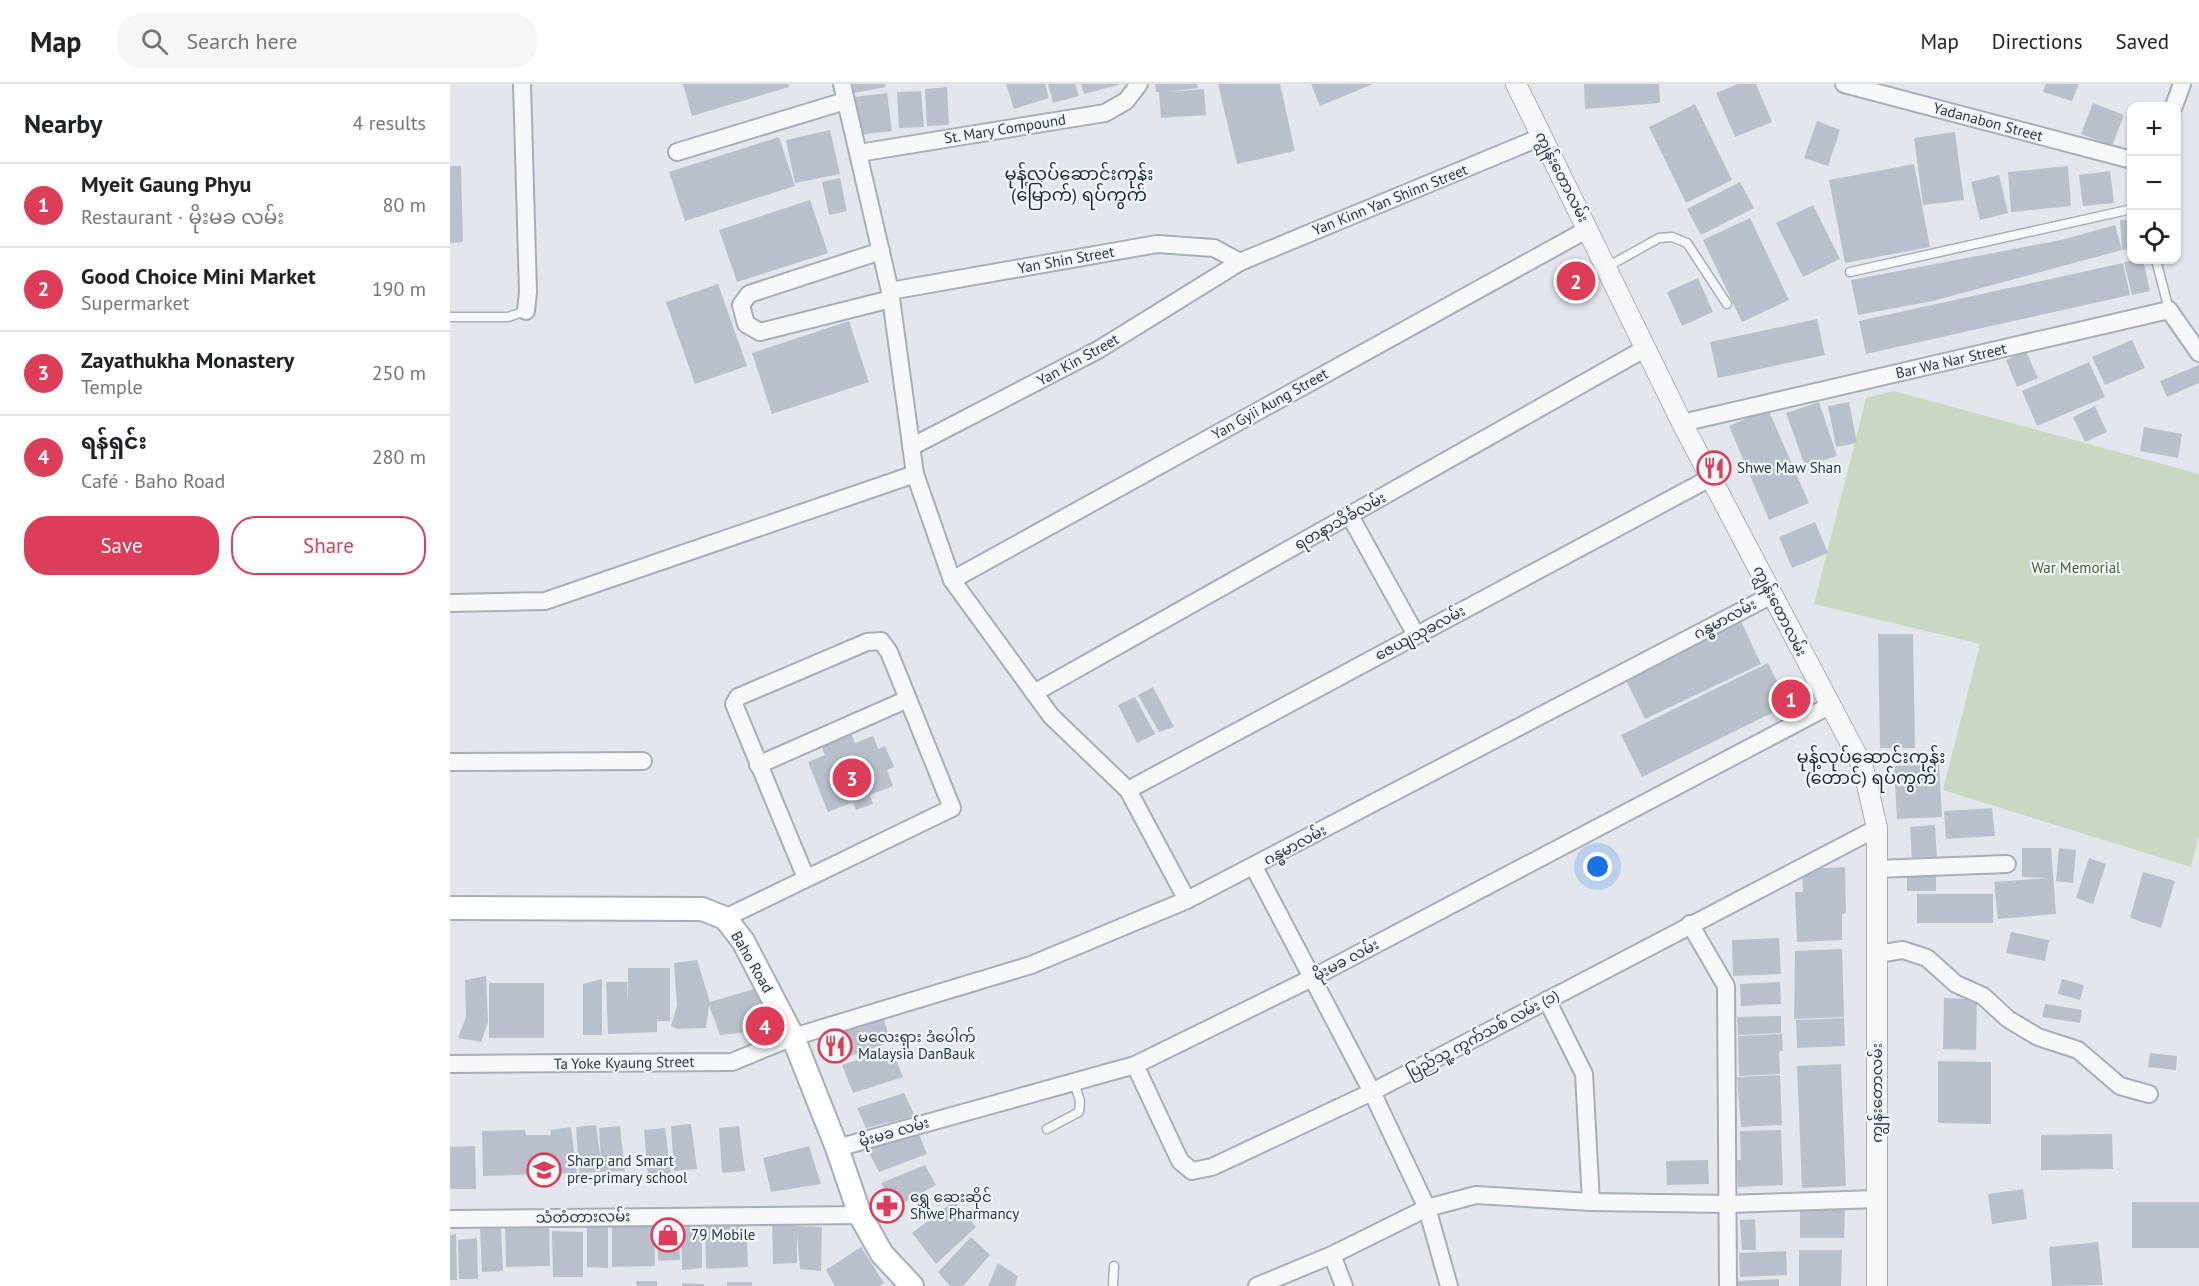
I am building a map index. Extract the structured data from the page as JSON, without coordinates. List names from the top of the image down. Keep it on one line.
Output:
{"streets":{"main road":["Baho Road"],"street":["Yadanabon Street","St. Mary Compound","ကျွန်းတောလမ်း","Yan Kinn Yan Shinn Street","Yan Shin Street","Yan Kin Street","Bar Wa Nar Street","Yan Gyii Aung Street","ရတနာသိင်္ခလမ်း","ဂန္ဓမာလမ်း","ဇေယျသုခလမ်း","မိုးမခ လမ်း","ပြည်သူ့ ကွက်သစ် လမ်း (၁)","Ta Yoke Kyaung Street","သံတံတားလမ်း"]},"crossings":[["ကျွန်းတောလမ်း","Yan Kinn Yan Shinn Street"],["ကျွန်းတောလမ်း","Bar Wa Nar Street"],["ကျွန်းတောလမ်း","Yan Gyii Aung Street"],["ကျွန်းတောလမ်း","ရတနာသိင်္ခလမ်း"],["ကျွန်းတောလမ်း","ဂန္ဓမာလမ်း"],["ကျွန်းတောလမ်း","ဇေယျသုခလမ်း"],["ကျွန်းတောလမ်း","မိုးမခ လမ်း"],["ကျွန်းတောလမ်း","ပြည်သူ့ ကွက်သစ် လမ်း (၁)"],["Yan Kinn Yan Shinn Street","Yan Shin Street"],["Yan Kinn Yan Shinn Street","Yan Kin Street"],["Yan Shin Street","Yan Kin Street"],["ဂန္ဓမာလမ်း","Baho Road"],["ဂန္ဓမာလမ်း","Ta Yoke Kyaung Street"],["မိုးမခ လမ်း","Baho Road"],["မိုးမခ လမ်း","ပြည်သူ့ ကွက်သစ် လမ်း (၁)"],["Baho Road","Ta Yoke Kyaung Street"],["Baho Road","သံတံတားလမ်း"]],"districts":["မုန့်လုပ်ဆောင်းကုန်း (မြောက်) ရပ်ကွက်","မုန့်လုပ်ဆောင်းကုန်း (တောင်) ရပ်ကွက်"],"parks":["War Memorial"],"places":{"restaurant":["Shwe Maw Shan","မလေးရှား ဒံပေါက် Malaysia DanBauk"],"school or university":["Sharp and Smart pre-primary school"],"pharmacy":["ရွှေ ဆေးဆိုင် Shwe Pharmancy"],"shop":["79 Mobile"]},"page":{"header":"Map","search":"Search here","nav":["Map","Directions","Saved"],"heading":["Nearby","4 results"],"map_buttons":["+","−"],"list":[{"mark":"1","name":"Myeit Gaung Phyu","note":"Restaurant · မိုးမခ လမ်း","value":"80 m"},{"mark":"2","name":"Good Choice Mini Market","note":"Supermarket","value":"190 m"},{"mark":"3","name":"Zayathukha Monastery","note":"Temple","value":"250 m"},{"mark":"4","name":"ရန်ရှင်း","note":"Café · Baho Road","value":"280 m"}],"pins":["2","1","3","4"],"buttons":["Save","Share"]}}
